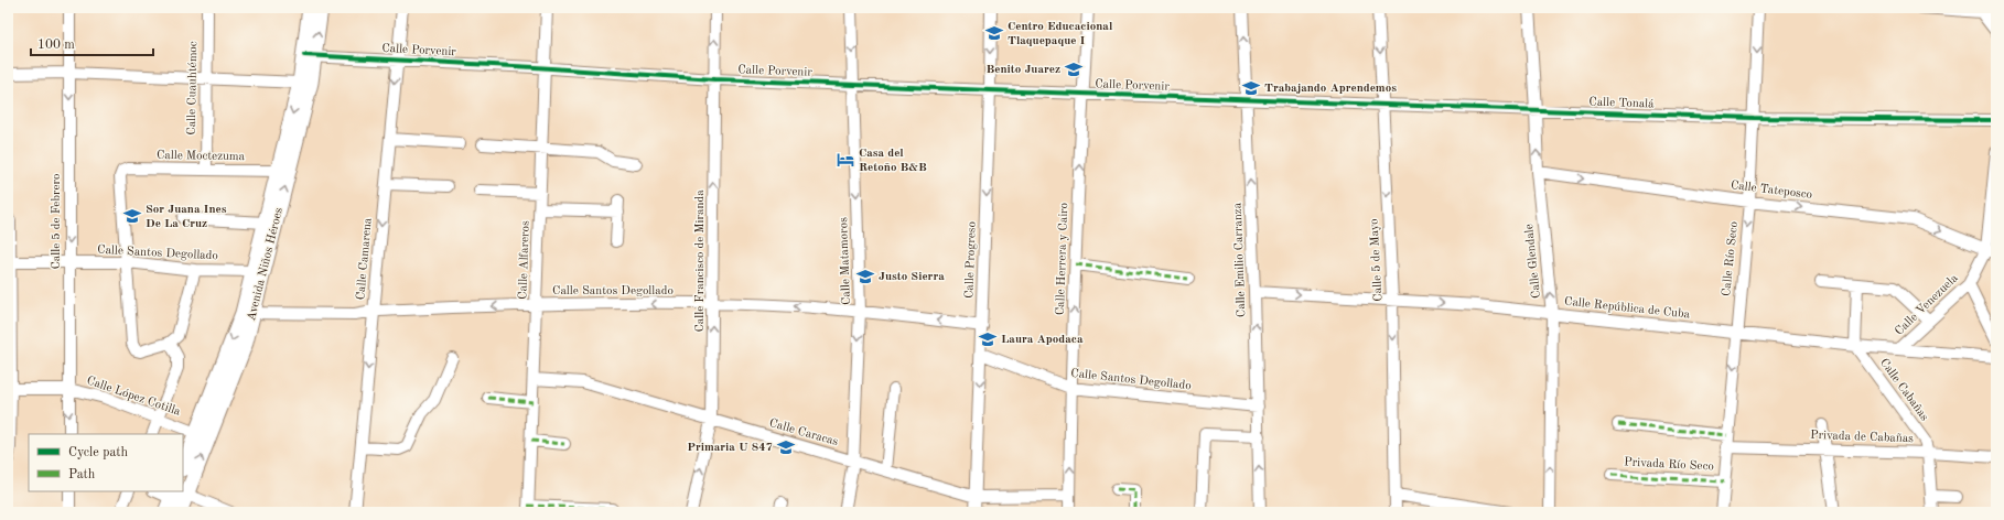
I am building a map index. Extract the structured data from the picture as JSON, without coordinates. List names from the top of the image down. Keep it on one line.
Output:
{"streets":{"main road":["Avenida Niños Héroes"],"street":["Calle Porvenir","Calle Cuauhtémoc","Calle Tonalá","Calle Moctezuma","Calle Tateposco","Calle 5 de Febrero","Calle Santos Degollado","Calle Camarena","Calle Herrera y Cairo","Calle Río Seco","Calle Alfareros","Calle Progreso","Calle Emilio Carranza","Calle 5 de Mayo","Calle Francisco de Miranda","Calle Matamoros","Calle Glendale","Calle Venezuela","Calle República de Cuba","Calle Cabañas","Calle López Cotilla","Calle Caracas","Privada de Cabañas","Privada Río Seco"]},"crossings":[["Calle Porvenir","Calle Tonalá"],["Calle Porvenir","Calle Camarena"],["Calle Porvenir","Calle Herrera y Cairo"],["Calle Porvenir","Calle Alfareros"],["Calle Porvenir","Calle Progreso"],["Calle Porvenir","Calle Emilio Carranza"],["Calle Porvenir","Calle Francisco de Miranda"],["Calle Porvenir","Calle Matamoros"],["Calle Porvenir","Avenida Niños Héroes"],["Calle Cuauhtémoc","Calle Moctezuma"],["Calle Tonalá","Calle Río Seco"],["Calle Tonalá","Calle Emilio Carranza"],["Calle Tonalá","Calle 5 de Mayo"],["Calle Tonalá","Calle Glendale"],["Calle Moctezuma","Calle Santos Degollado"],["Calle Moctezuma","Avenida Niños Héroes"],["Calle Tateposco","Calle Río Seco"],["Calle Tateposco","Calle Glendale"],["Calle Tateposco","Calle Venezuela"],["Calle 5 de Febrero","Calle Santos Degollado"],["Calle 5 de Febrero","Calle López Cotilla"],["Calle Santos Degollado","Calle Camarena"],["Calle Santos Degollado","Calle Herrera y Cairo"],["Calle Santos Degollado","Calle Alfareros"],["Calle Santos Degollado","Calle Progreso"],["Calle Santos Degollado","Calle Emilio Carranza"],["Calle Santos Degollado","Calle Francisco de Miranda"],["Calle Santos Degollado","Calle Matamoros"],["Calle Santos Degollado","Avenida Niños Héroes"],["Calle Herrera y Cairo","Calle Caracas"],["Calle Río Seco","Calle República de Cuba"],["Calle Río Seco","Privada de Cabañas"],["Calle Río Seco","Privada Río Seco"],["Calle Alfareros","Calle Caracas"],["Calle Progreso","Calle Caracas"],["Calle Emilio Carranza","Calle República de Cuba"],["Calle 5 de Mayo","Calle República de Cuba"],["Calle Francisco de Miranda","Calle Caracas"],["Calle Matamoros","Calle Caracas"],["Calle Glendale","Calle República de Cuba"],["Avenida Niños Héroes","Calle López Cotilla"],["Calle Venezuela","Calle República de Cuba"],["Calle República de Cuba","Calle Cabañas"],["Calle Cabañas","Privada de Cabañas"]],"one_way":["Calle Tateposco","Calle Santos Degollado","Calle Camarena","Calle Herrera y Cairo","Calle Río Seco","Calle Progreso","Calle Emilio Carranza","Calle 5 de Mayo","Calle Francisco de Miranda","Calle Matamoros","Calle Glendale","Calle República de Cuba"],"places":{"school or university":["Centro Educacional Tlaquepaque I","Benito Juarez","Trabajando Aprendemos","Sor Juana Ines De La Cruz","Justo Sierra","Laura Apodaca","Primaria U 847"],"hotel":["Casa del Retoño B&B"]},"legend":["Cycle path","Path"],"scale_bar":"100 m"}
